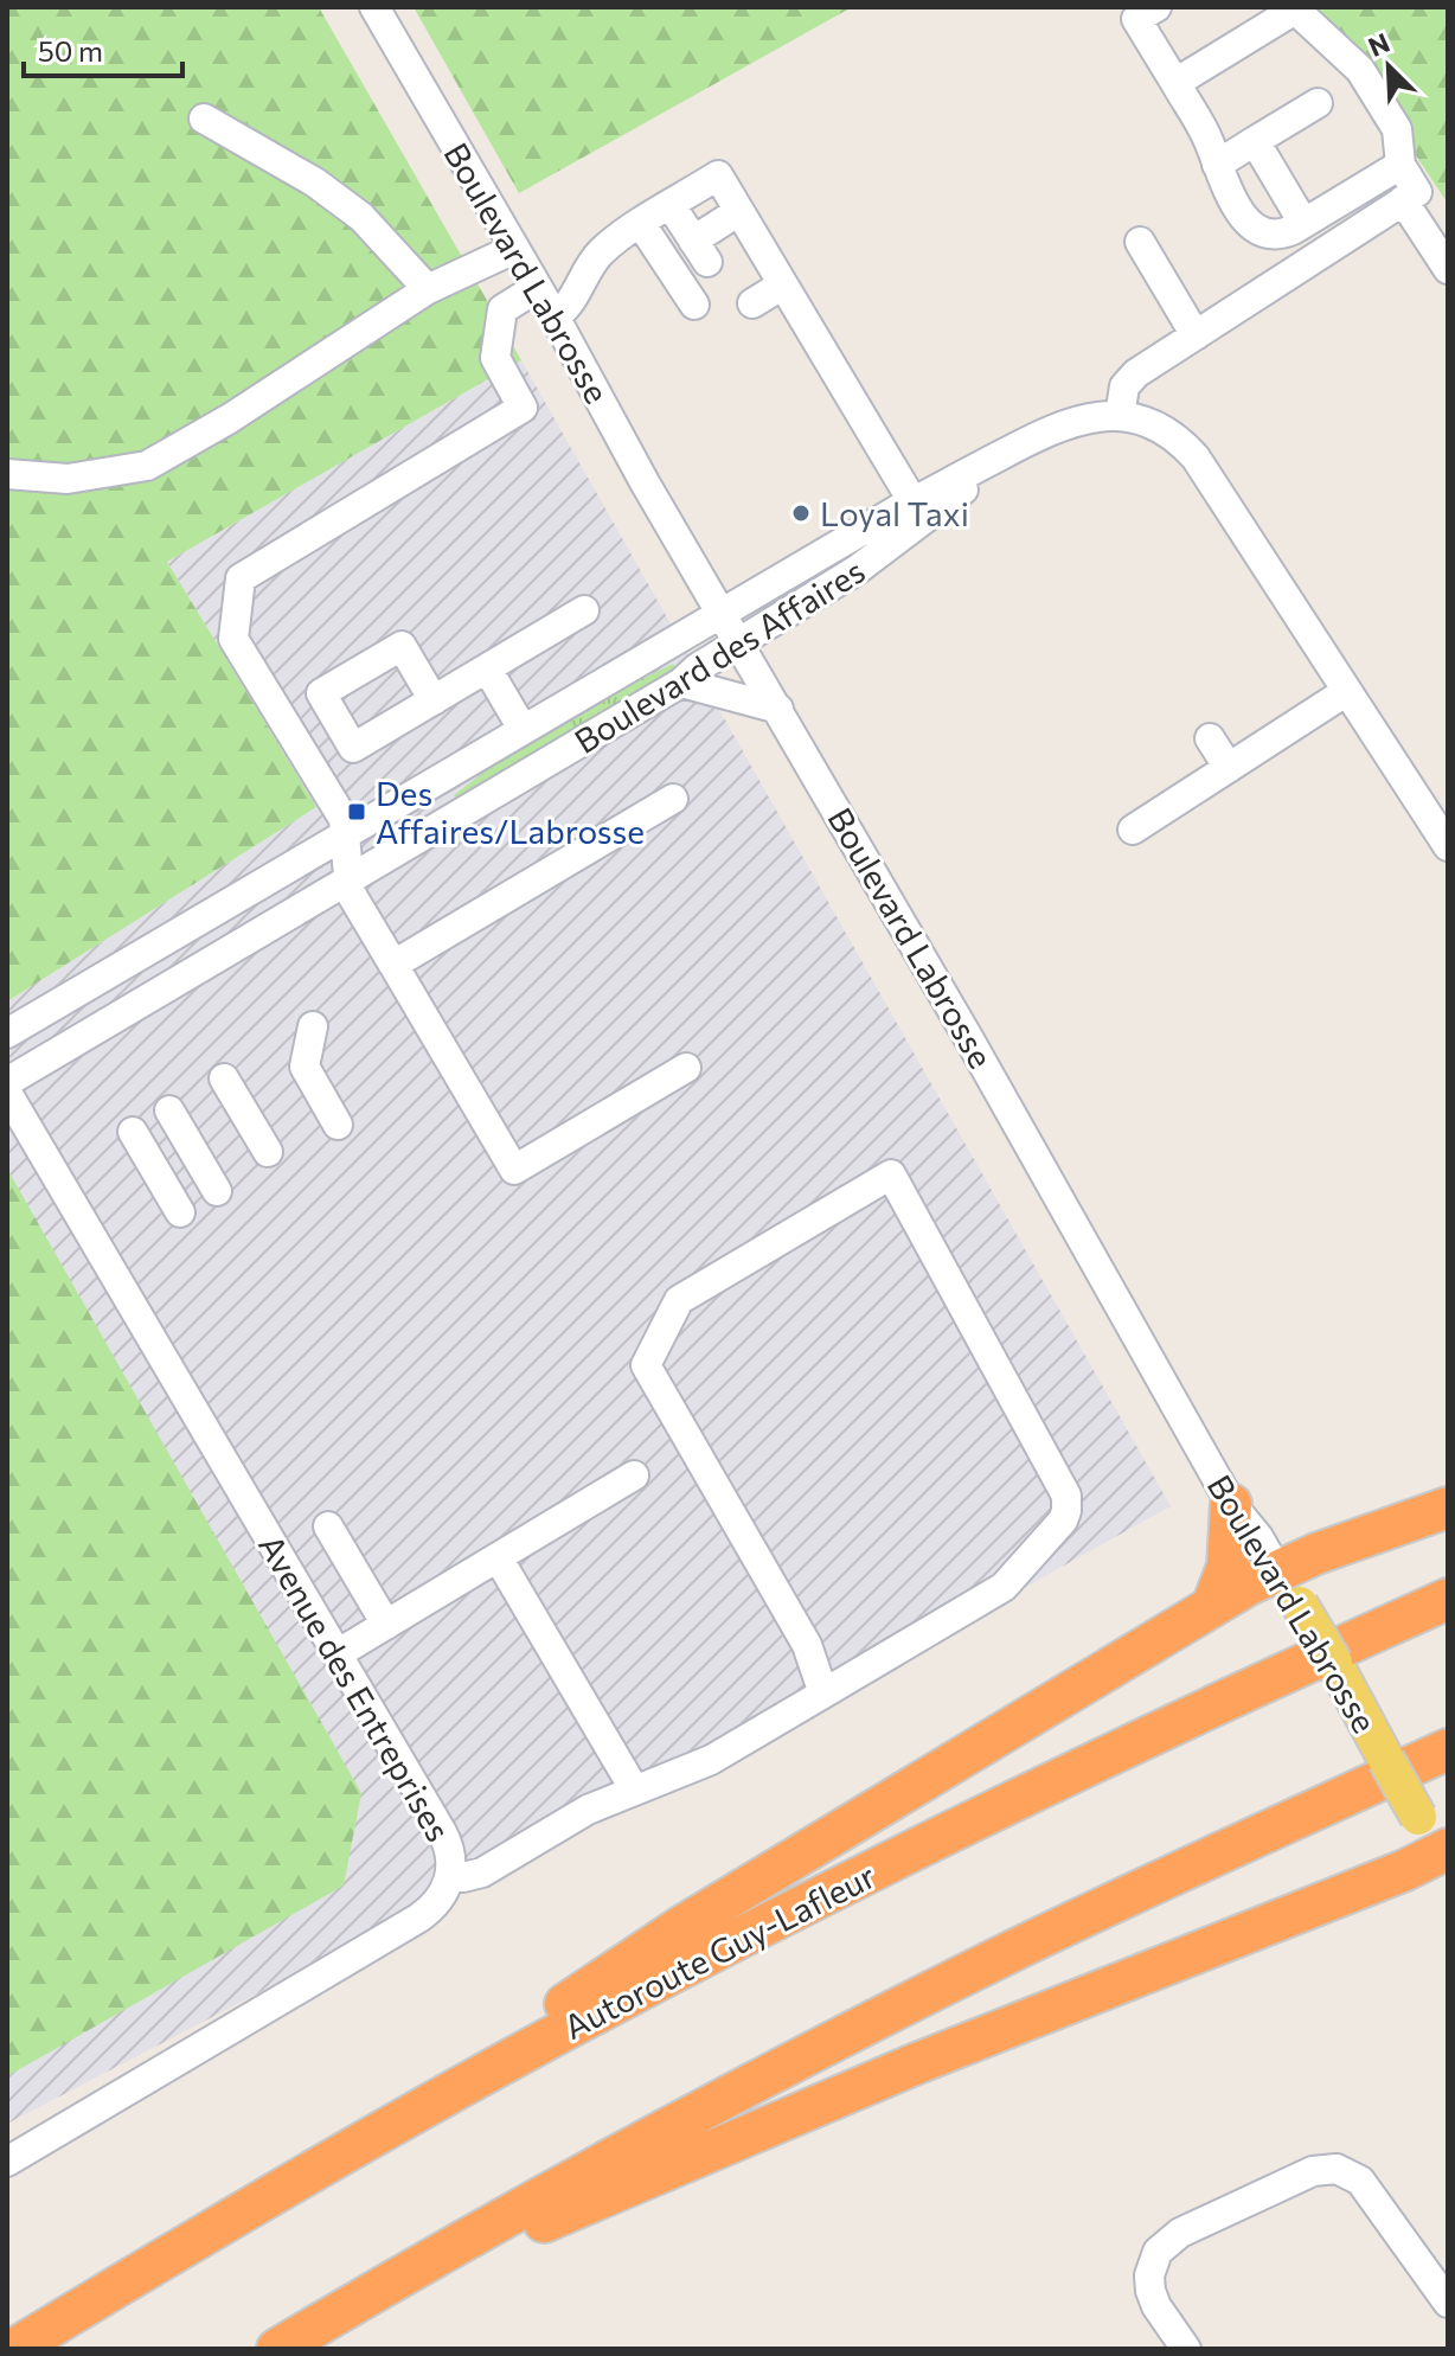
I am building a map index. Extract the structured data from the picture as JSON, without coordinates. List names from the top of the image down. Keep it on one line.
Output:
{"streets":{"highway":["Autoroute Guy-Lafleur"],"main road":["Boulevard Labrosse"],"street":["Boulevard des Affaires","Avenue des Entreprises"]},"crossings":[["Boulevard Labrosse","Boulevard des Affaires"]],"places":{"other":["Loyal Taxi"],"transit":["Des Affaires/Labrosse"]},"scale_bar":"50 m","north":"top left"}
